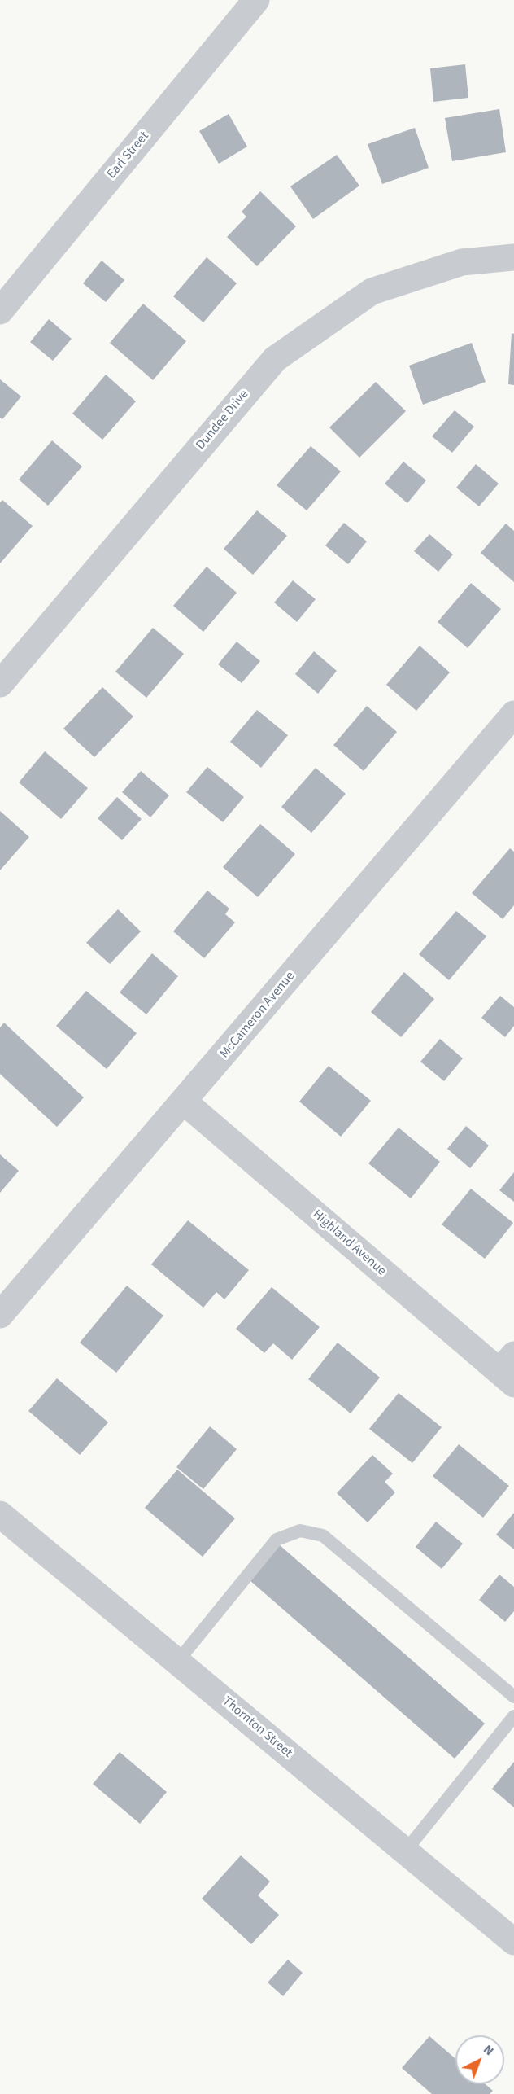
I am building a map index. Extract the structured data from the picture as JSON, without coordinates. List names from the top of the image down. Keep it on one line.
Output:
{"streets":{"street":["Earl Street","Dundee Drive","McCameron Avenue","Highland Avenue","Thornton Street"]},"crossings":[["McCameron Avenue","Highland Avenue"]],"north":"top right"}
